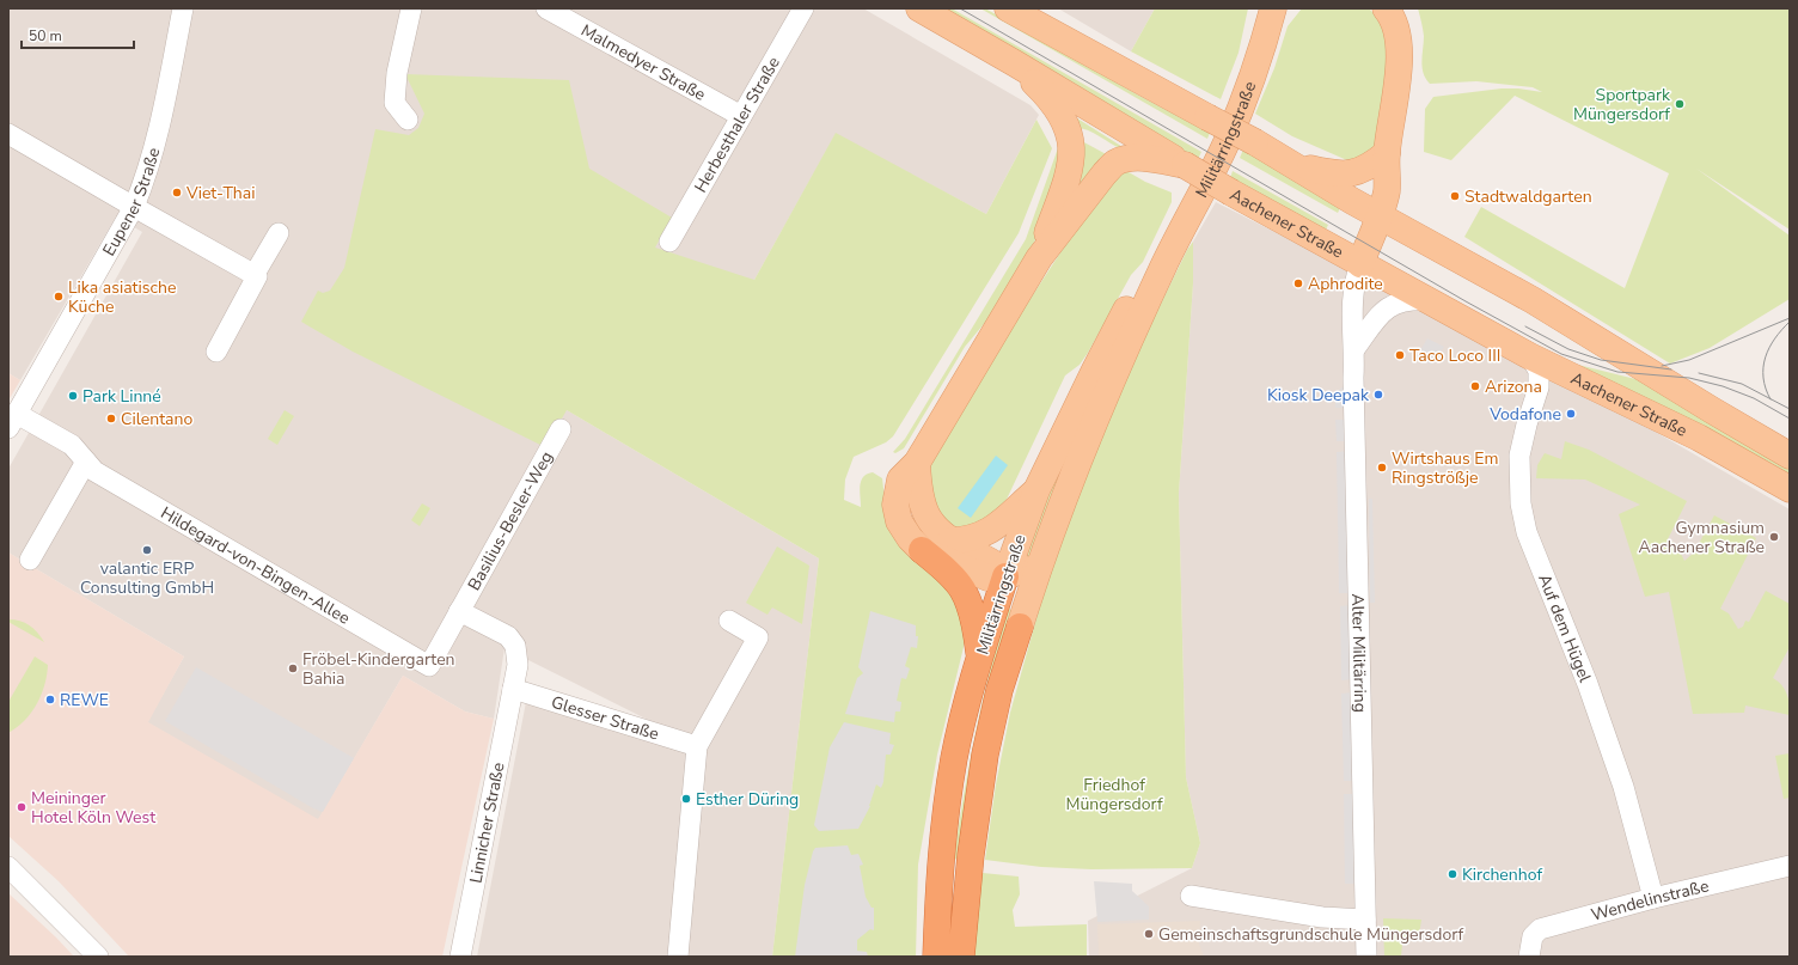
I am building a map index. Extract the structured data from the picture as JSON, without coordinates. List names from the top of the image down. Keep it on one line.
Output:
{"streets":{"highway":["Militärringstraße"],"main road":["Aachener Straße"],"street":["Malmedyer Straße","Herbesthaler Straße","Eupener Straße","Basilius-Besler-Weg","Hildegard-von-Bingen-Allee","Auf dem Hügel","Alter Militärring","Glesser Straße","Linnicher Straße","Wendelinstraße"]},"crossings":[["Malmedyer Straße","Herbesthaler Straße"],["Eupener Straße","Hildegard-von-Bingen-Allee"],["Aachener Straße","Auf dem Hügel"],["Aachener Straße","Alter Militärring"],["Basilius-Besler-Weg","Hildegard-von-Bingen-Allee"],["Auf dem Hügel","Wendelinstraße"],["Glesser Straße","Linnicher Straße"]],"parks":["Friedhof Müngersdorf"],"places":["Sportpark Müngersdorf","Viet-Thai","Stadtwaldgarten","Aphrodite","Lika asiatische Küche","Taco Loco III","Arizona","Kiosk Deepak","Park Linné","Vodafone","Cilentano","Wirtshaus Em Ringströßje","Gymnasium Aachener Straße","valantic ERP Consulting GmbH","Fröbel-Kindergarten Bahia","REWE","Esther Düring","Meininger Hotel Köln West","Kirchenhof","Gemeinschaftsgrundschule Müngersdorf"],"scale_bar":"50 m"}
